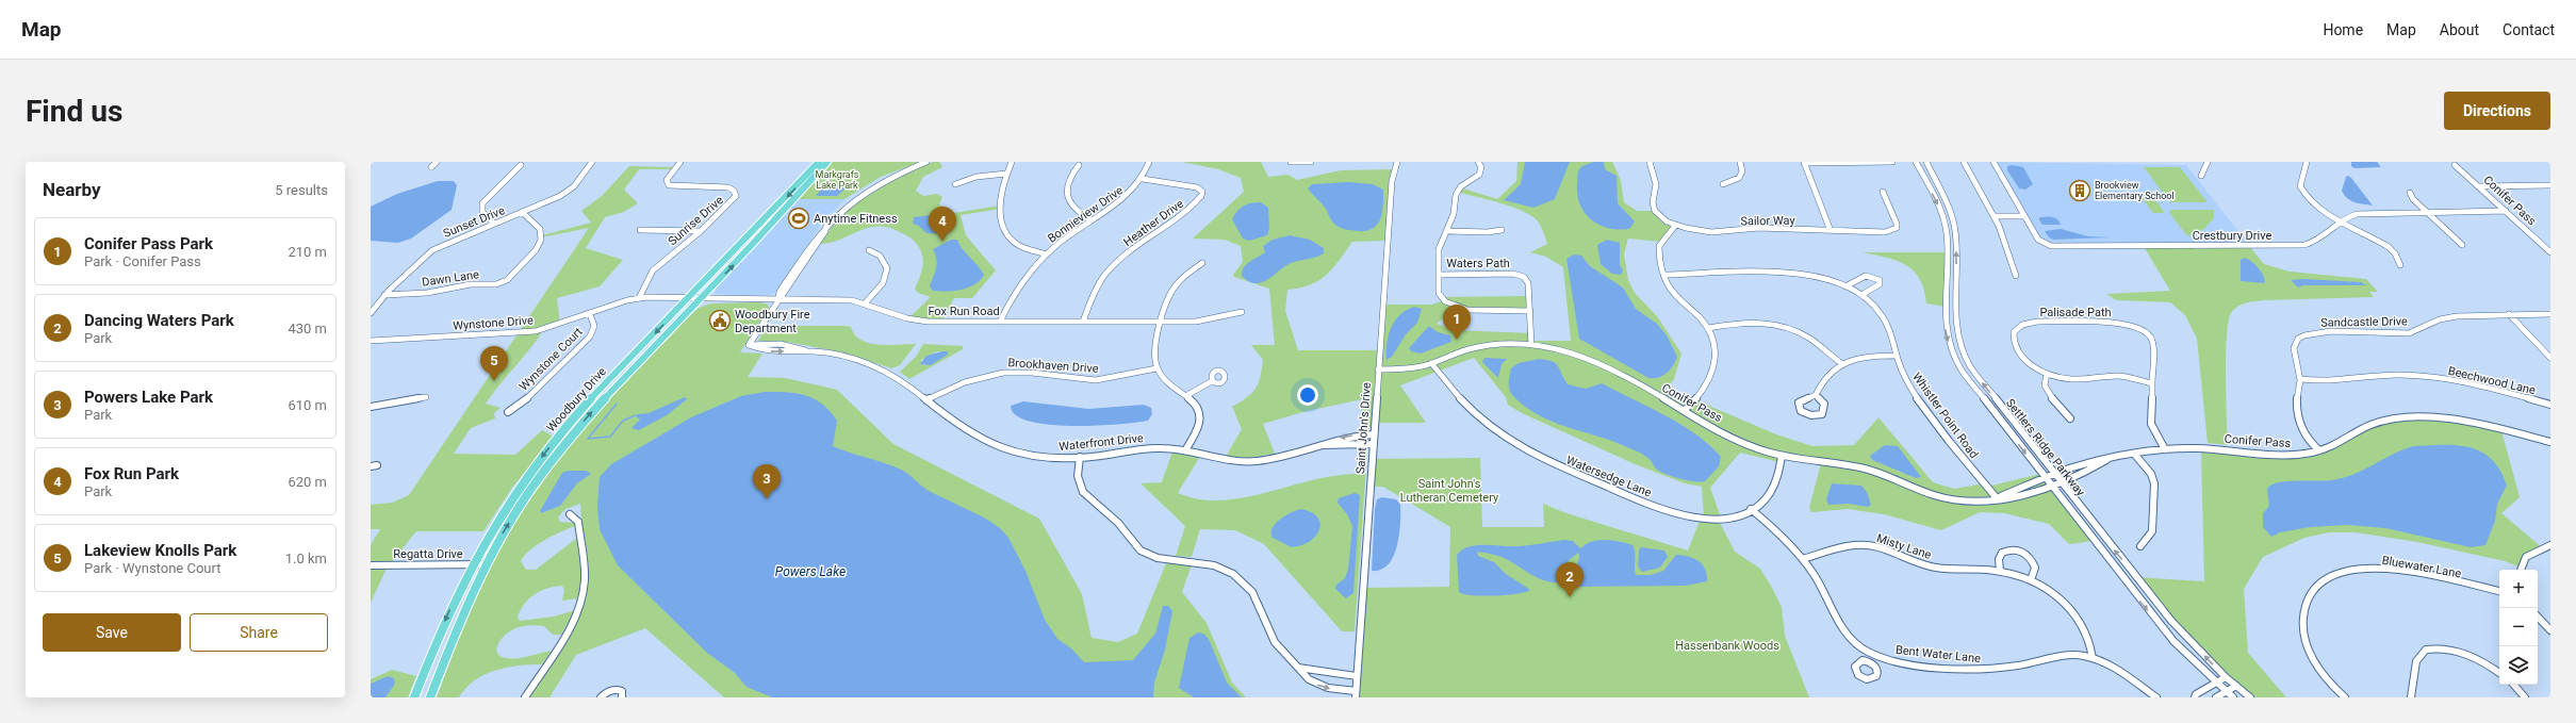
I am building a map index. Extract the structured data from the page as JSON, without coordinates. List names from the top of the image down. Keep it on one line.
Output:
{"streets":{"main road":["Woodbury Drive"],"street":["Conifer Pass","Bonnieview Drive","Sunrise Drive","Sailor Way","Sunset Drive","Heather Drive","Crestbury Drive","Waters Path","Dawn Lane","Fox Run Road","Palisade Path","Sandcastle Drive","Wynstone Drive","Wynstone Court","Brookhaven Drive","Beechwood Lane","Whistler Point Road","Saint John's Drive","Waterfront Drive","Settlers Ridge Parkway","Watersedge Lane","Misty Lane","Regatta Drive","Bluewater Lane","Bent Water Lane"]},"crossings":[["Conifer Pass","Waters Path"],["Conifer Pass","Palisade Path"],["Conifer Pass","Sandcastle Drive"],["Conifer Pass","Whistler Point Road"],["Conifer Pass","Saint John's Drive"],["Conifer Pass","Settlers Ridge Parkway"],["Conifer Pass","Watersedge Lane"],["Bonnieview Drive","Heather Drive"],["Bonnieview Drive","Fox Run Road"],["Sunrise Drive","Wynstone Drive"],["Sunset Drive","Dawn Lane"],["Heather Drive","Fox Run Road"],["Fox Run Road","Wynstone Drive"],["Fox Run Road","Woodbury Drive"],["Sandcastle Drive","Beechwood Lane"],["Wynstone Drive","Wynstone Court"],["Wynstone Drive","Woodbury Drive"],["Brookhaven Drive","Waterfront Drive"],["Woodbury Drive","Regatta Drive"],["Saint John's Drive","Waterfront Drive"],["Watersedge Lane","Bent Water Lane"],["Misty Lane","Bent Water Lane"]],"water":["Powers Lake"],"parks":["Markgrafs Lake Park","Saint John's Lutheran Cemetery","Hassenbank Woods"],"places":{"building":["Brookview Elementary School"],"sports":["Anytime Fitness"],"public building":["Woodbury Fire Department"]},"page":{"header":"Map","nav":["Home","Map","About","Contact"],"buttons":["Directions",["Save","Share"]],"title":"Find us","heading":["Nearby","5 results"],"pins":["4","1","5","3","2"],"list":[{"mark":"1","name":"Conifer Pass Park","note":"Park · Conifer Pass","value":"210 m"},{"mark":"2","name":"Dancing Waters Park","note":"Park","value":"430 m"},{"mark":"3","name":"Powers Lake Park","note":"Park","value":"610 m"},{"mark":"4","name":"Fox Run Park","note":"Park","value":"620 m"},{"mark":"5","name":"Lakeview Knolls Park","note":"Park · Wynstone Court","value":"1.0 km"}],"map_buttons":["+","−"]}}
